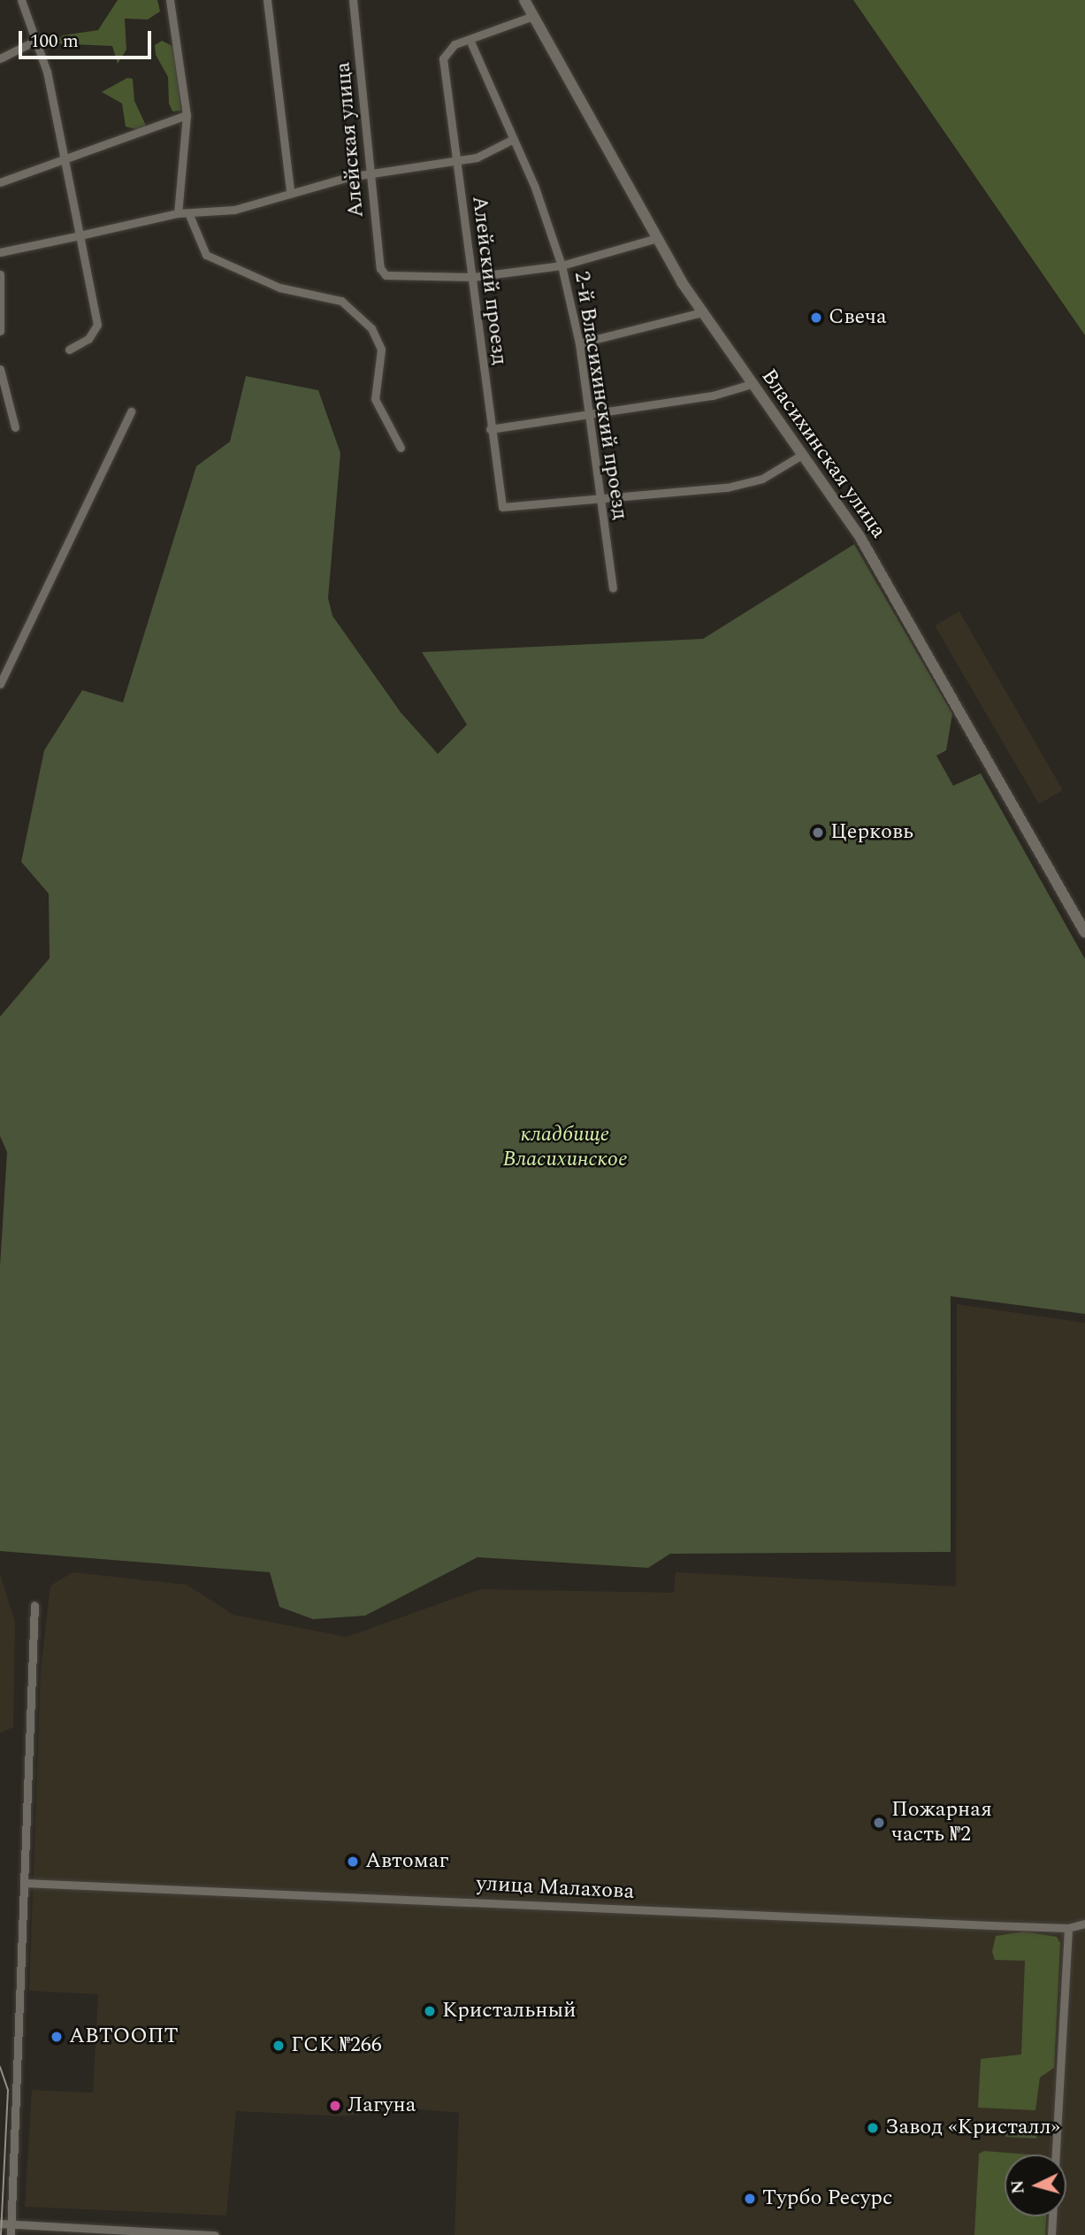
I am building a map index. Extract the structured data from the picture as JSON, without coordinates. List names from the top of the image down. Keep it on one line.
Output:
{"streets":{"street":["Алейская улица","Алейский проезд","2-й Власихинский проезд","Власихинская улица","улица Малахова"]},"crossings":[["Алейская улица","Алейский проезд"],["Алейский проезд","2-й Власихинский проезд"]],"parks":["кладбище Власихинское"],"places":["Свеча","Церковь","Пожарная часть №2","Автомаг","Кристальный","АВТООПТ","ГСК №266","Лагуна","Завод «Кристалл»","Турбо Ресурс"],"scale_bar":"100 m","north":"left"}
